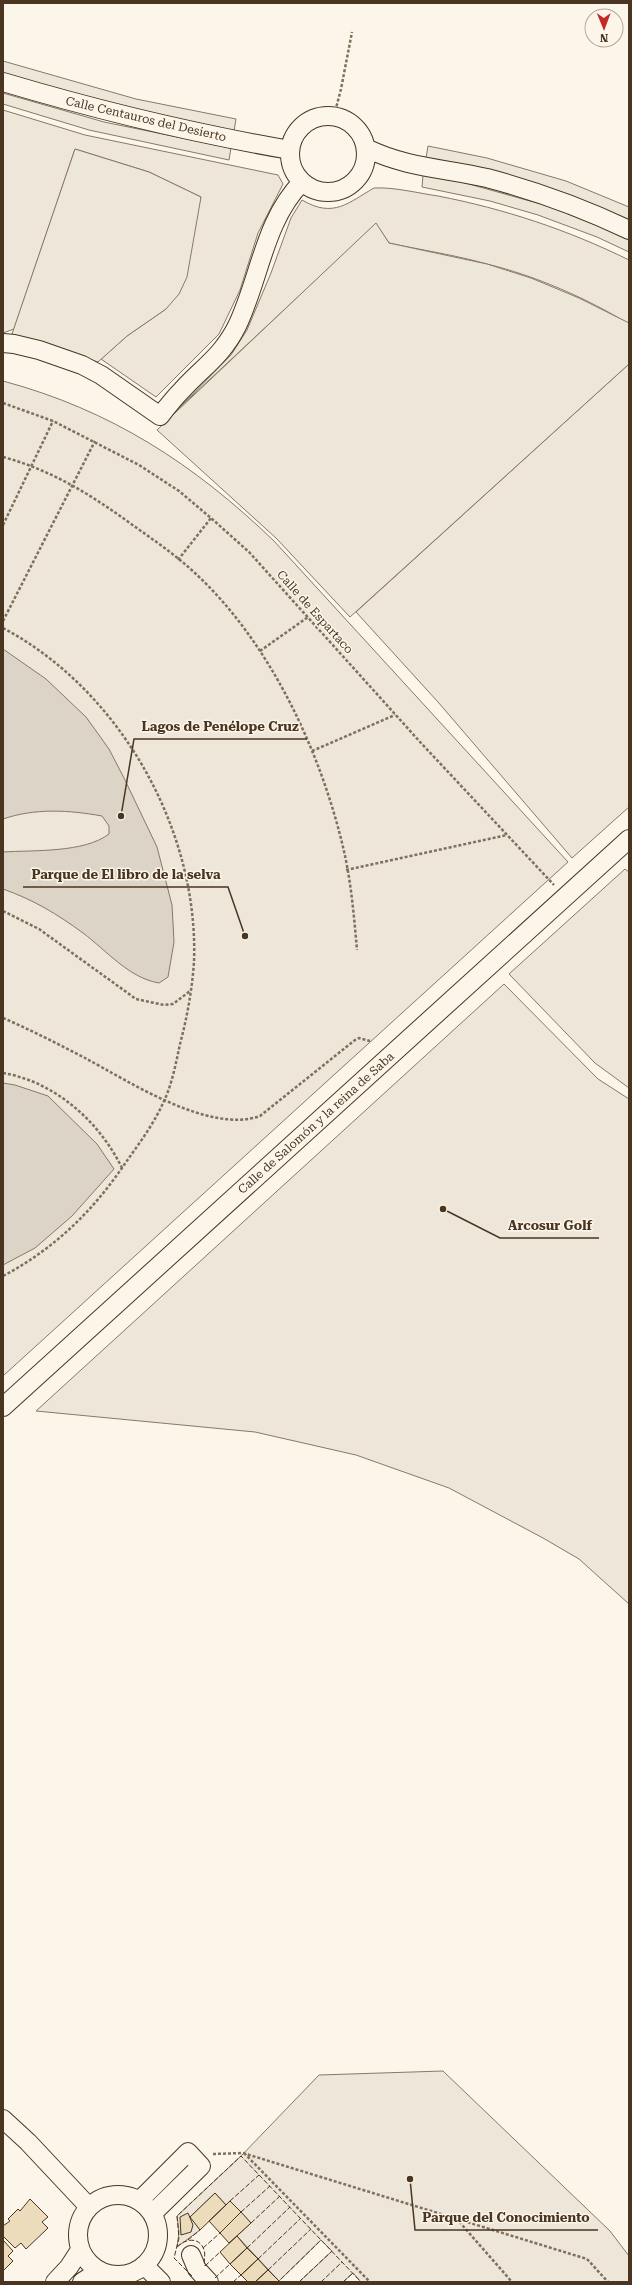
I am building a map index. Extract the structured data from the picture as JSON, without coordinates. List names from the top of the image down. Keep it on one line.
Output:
{"streets":{"street":["Calle Centauros del Desierto","Calle de Salomón y la reina de Saba"],"path":["Calle de Espartaco"]},"crossings":[["Calle de Espartaco","Calle de Salomón y la reina de Saba"]],"places":["Lagos de Penélope Cruz","Parque de El libro de la selva","Arcosur Golf","Parque del Conocimiento"],"north":"bottom"}
